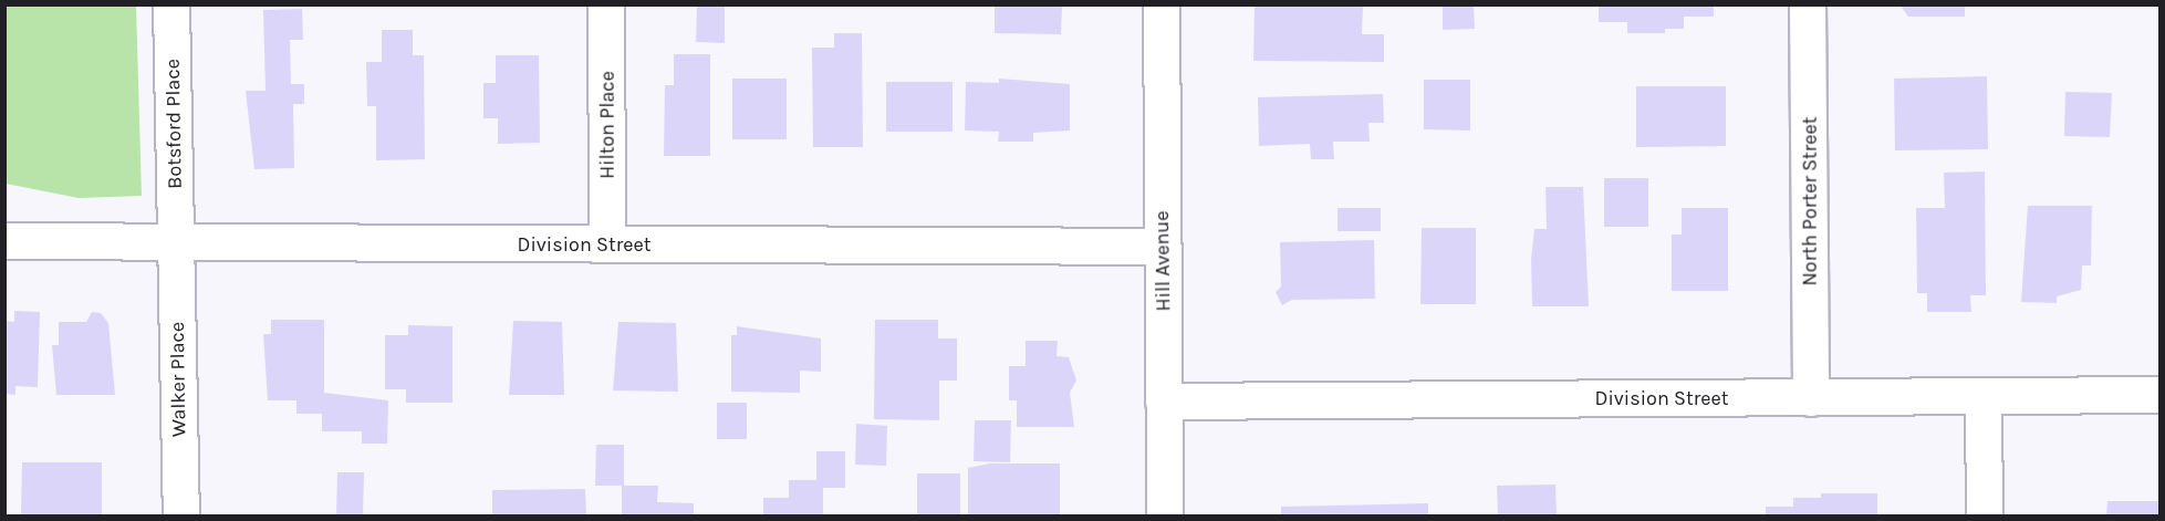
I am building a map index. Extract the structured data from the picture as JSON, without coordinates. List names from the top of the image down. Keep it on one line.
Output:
{"streets":{"street":["Botsford Place","Hilton Place","North Porter Street","Division Street","Hill Avenue","Walker Place"]},"crossings":[["Botsford Place","Division Street"],["Botsford Place","Walker Place"],["Hilton Place","Division Street"],["North Porter Street","Division Street"],["Division Street","Hill Avenue"],["Division Street","Walker Place"]]}
